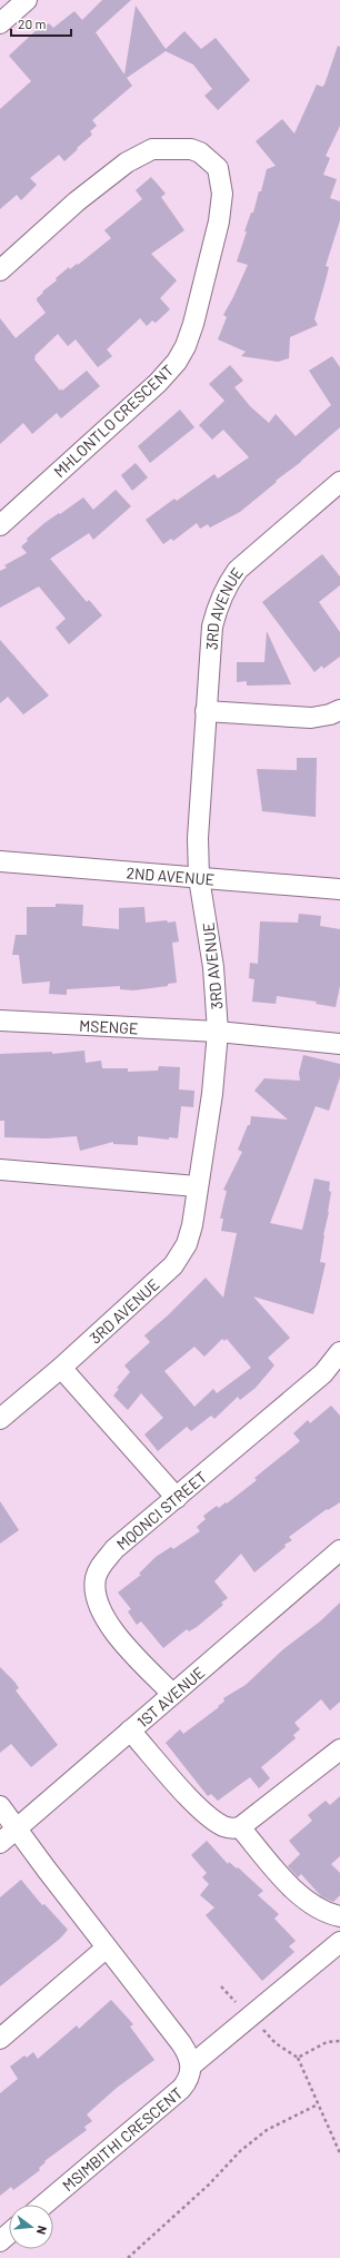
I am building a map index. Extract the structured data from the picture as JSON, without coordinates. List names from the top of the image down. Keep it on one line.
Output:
{"streets":{"street":["MHLONTLO CRESCENT","3RD AVENUE","2ND AVENUE","MSENGE","MQONCI STREET","1ST AVENUE","MSIMBITHI CRESCENT"]},"crossings":[["3RD AVENUE","2ND AVENUE"],["3RD AVENUE","MSENGE"],["MQONCI STREET","1ST AVENUE"]],"scale_bar":"20 m","north":"right"}
